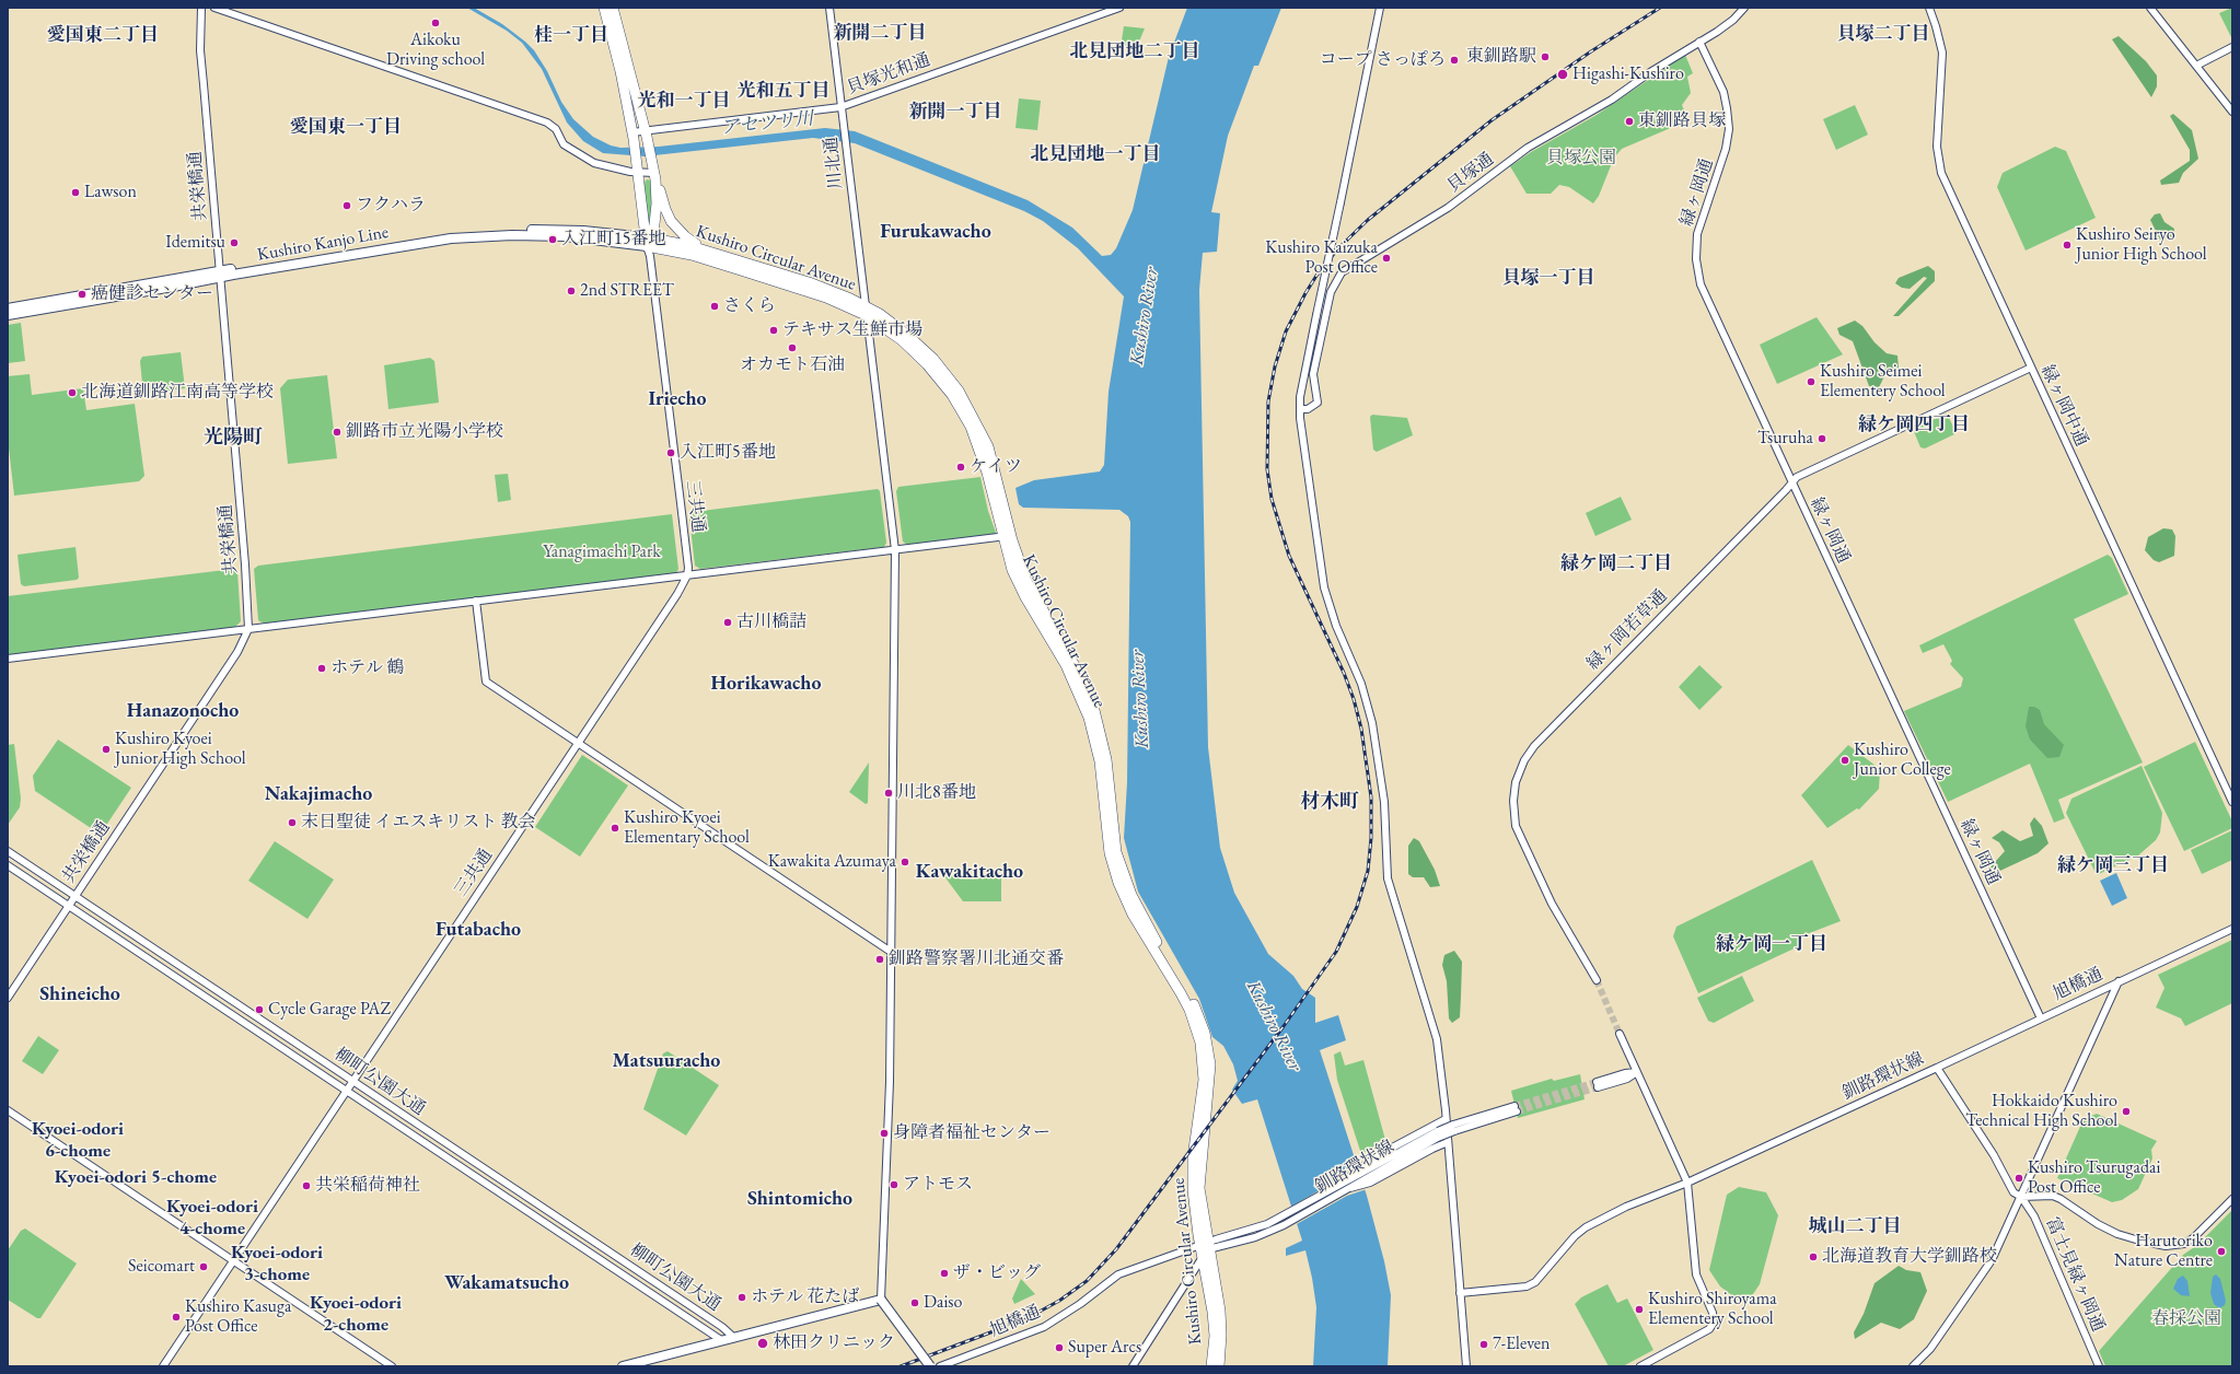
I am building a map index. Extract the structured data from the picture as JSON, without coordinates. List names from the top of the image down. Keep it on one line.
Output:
{"streets":{"highway":["Kushiro Circular Avenue"],"main road":["Kushiro Kanjo Line"],"street":["貝塚光和通","川北通","貝塚通","共栄橋通","緑ヶ岡通","緑ヶ岡中通","三共通","緑ヶ岡若草通","旭橋通","釧路環状線","柳町公園大通","富士見緑ヶ岡通"]},"crossings":[["貝塚光和通","川北通"],["川北通","Kushiro Circular Avenue"],["貝塚通","緑ヶ岡通"],["共栄橋通","Kushiro Kanjo Line"],["共栄橋通","柳町公園大通"],["緑ヶ岡通","緑ヶ岡若草通"],["緑ヶ岡通","旭橋通"],["Kushiro Kanjo Line","Kushiro Circular Avenue"],["Kushiro Kanjo Line","三共通"],["Kushiro Circular Avenue","三共通"],["Kushiro Circular Avenue","旭橋通"],["Kushiro Circular Avenue","釧路環状線"],["緑ヶ岡中通","緑ヶ岡若草通"],["三共通","柳町公園大通"],["旭橋通","釧路環状線"],["釧路環状線","富士見緑ヶ岡通"]],"districts":["新開二丁目","貝塚二丁目","愛国東二丁目","桂一丁目","北見団地二丁目","光和五丁目","光和一丁目","新開一丁目","愛国東一丁目","北見団地一丁目","Furukawacho","貝塚一丁目","Iriecho","緑ケ岡四丁目","光陽町","緑ケ岡二丁目","Horikawacho","Hanazonocho","Nakajimacho","材木町","緑ケ岡三丁目","Kawakitacho","Futabacho","緑ケ岡一丁目","Shineicho","Matsuuracho","Kyoei-odori 6-chome","Kyoei-odori 5-chome","Shintomicho","Kyoei-odori 4-chome","城山二丁目","Kyoei-odori 3-chome","Wakamatsucho","Kyoei-odori 2-chome"],"water":["アセツリ川","Kushiro River"],"parks":["貝塚公園","Yanagimachi Park","春採公園"],"places":["Aikoku Driving school","東釧路駅","コープ さっぽろ","Higashi-Kushiro","東釧路貝塚","Lawson","フクハラ","入江町15番地","Idemitsu","Kushiro Seiryo Junior High School","Kushiro Kaizuka Post Office","2nd STREET","癌健診センター","さくら","テキサス生鮮市場","オカモト石油","Kushiro Seimei Elementery School","北海道釧路江南高等学校","釧路市立光陽小学校","Tsuruha","入江町5番地","ケイツ","古川橋詰","ホテル 鶴","Kushiro Kyoei Junior High School","Kushiro Junior College","川北8番地","末日聖徒 イエスキリスト 教会","Kushiro Kyoei Elementary School","Kawakita Azumaya","釧路警察署川北通交番","Cycle Garage PAZ","Hokkaido Kushiro Technical High School","身障者福祉センター","Kushiro Tsurugadai Post Office","アトモス","共栄稲荷神社","Harutoriko Nature Centre","北海道教育大学釧路校","Seicomart","ザ・ビッグ","ホテル 花たば","Daiso","Kushiro Shiroyama Elementery School","Kushiro Kasuga Post Office","林田クリニック","7-Eleven","Super Arcs"]}
